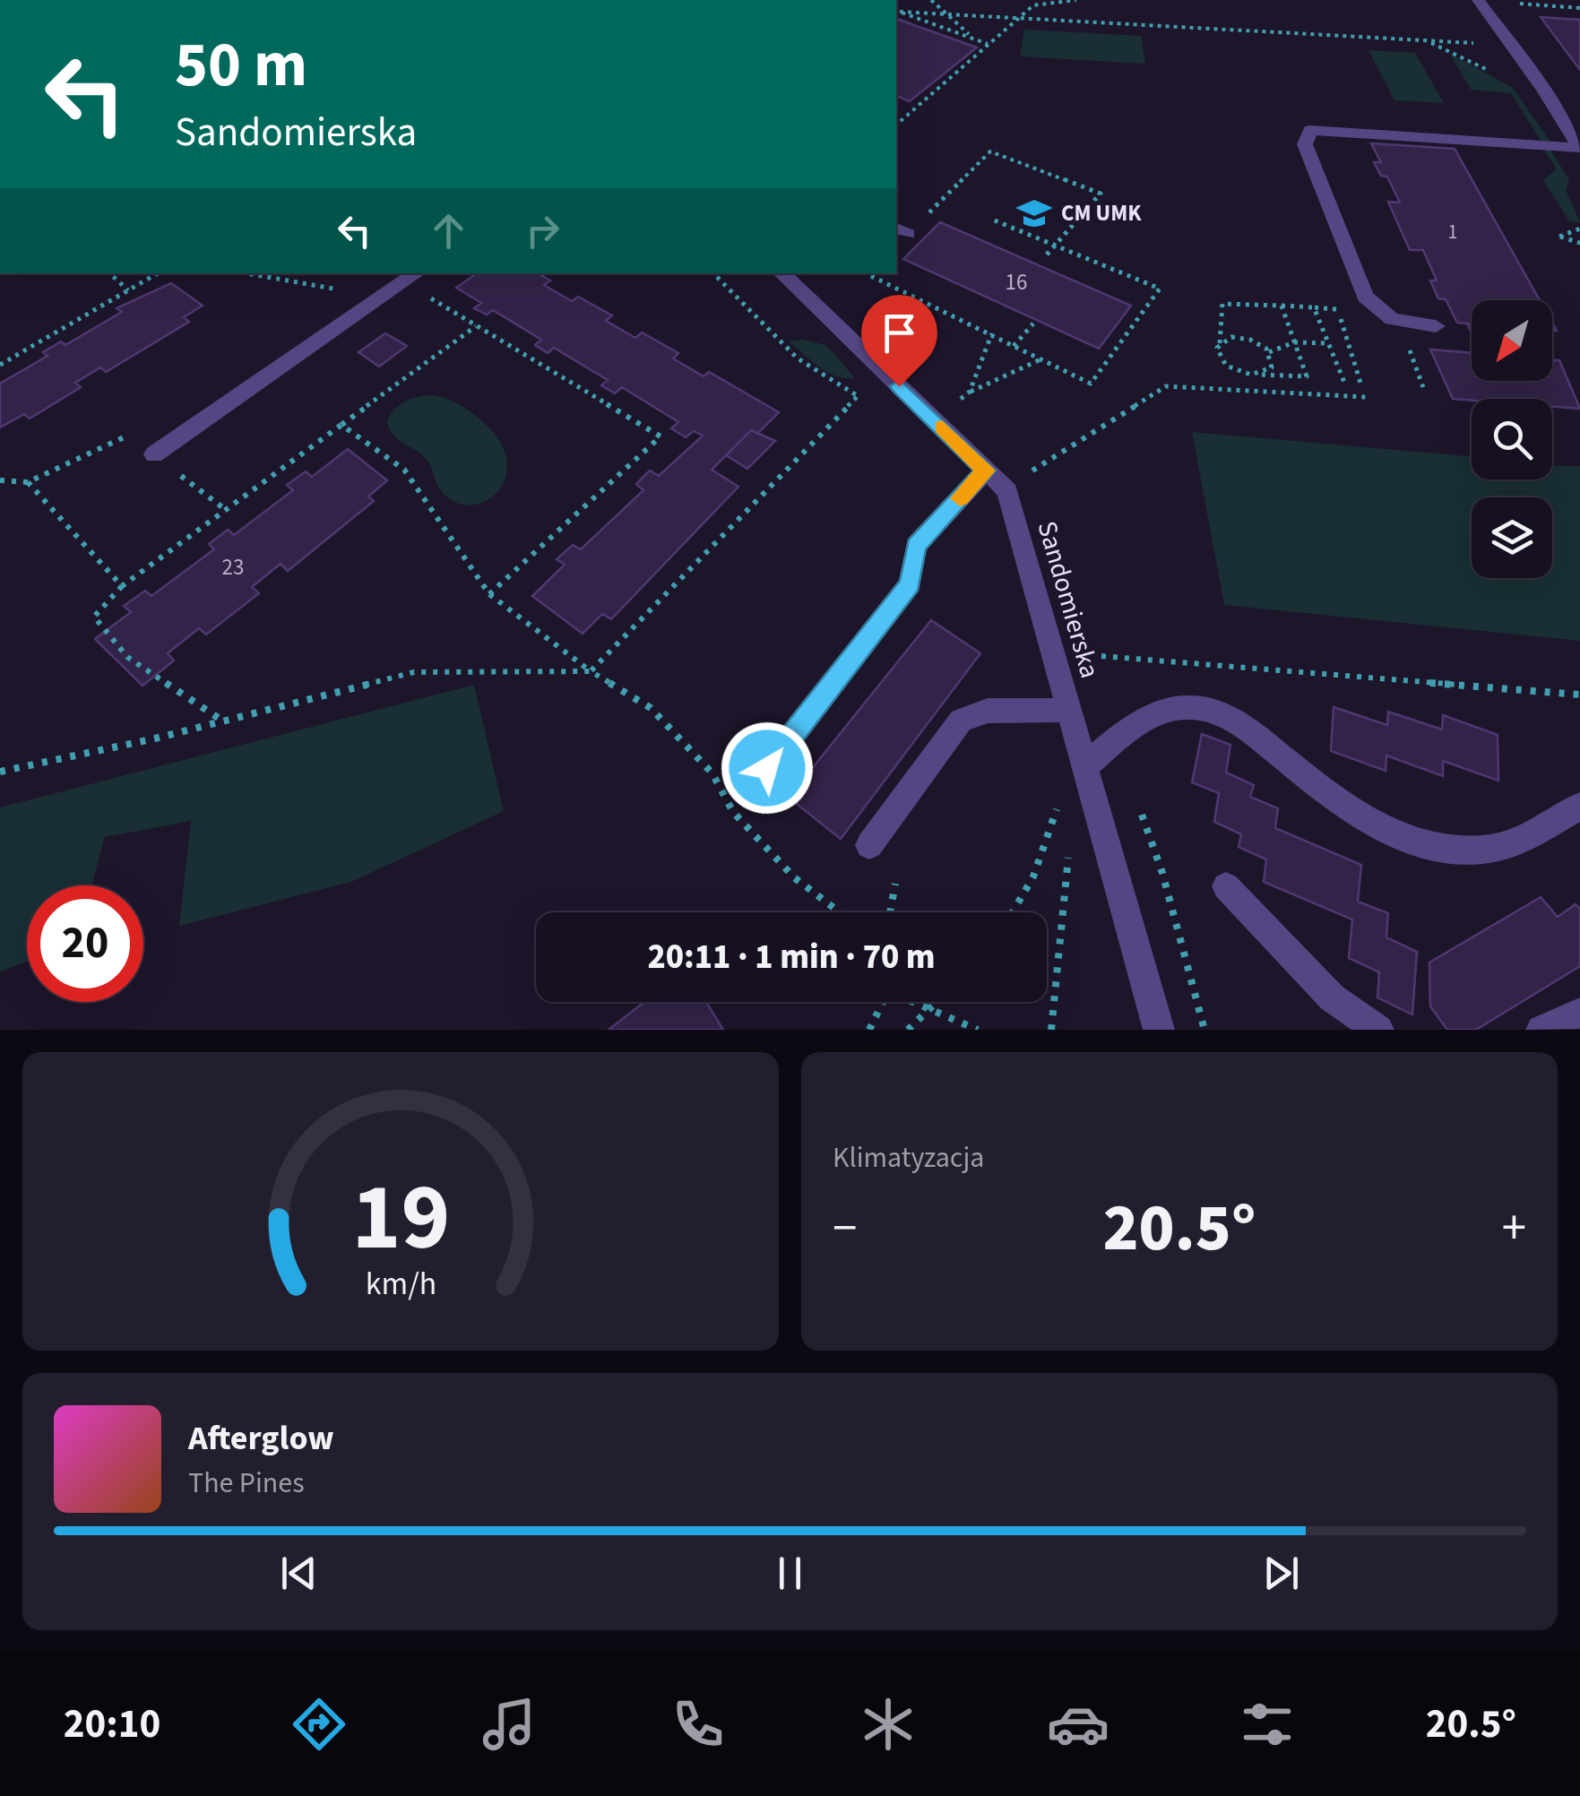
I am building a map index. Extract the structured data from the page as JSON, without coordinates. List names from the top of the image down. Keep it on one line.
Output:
{"streets":{"street":["Sandomierska"]},"places":{"school or university":["CM UMK"]},"house_numbers":["1","16","23"],"north":"bottom left","page":{"turn":["50 m","Sandomierska"],"limit":"20","trip":"20:11 · 1 min · 70 m","tile":"Klimatyzacja","heat":["−","20.5°","+"],"song":["Afterglow","The Pines"],"tabs":["20:10","20.5°"],"gauge":["19","km/h"]}}
